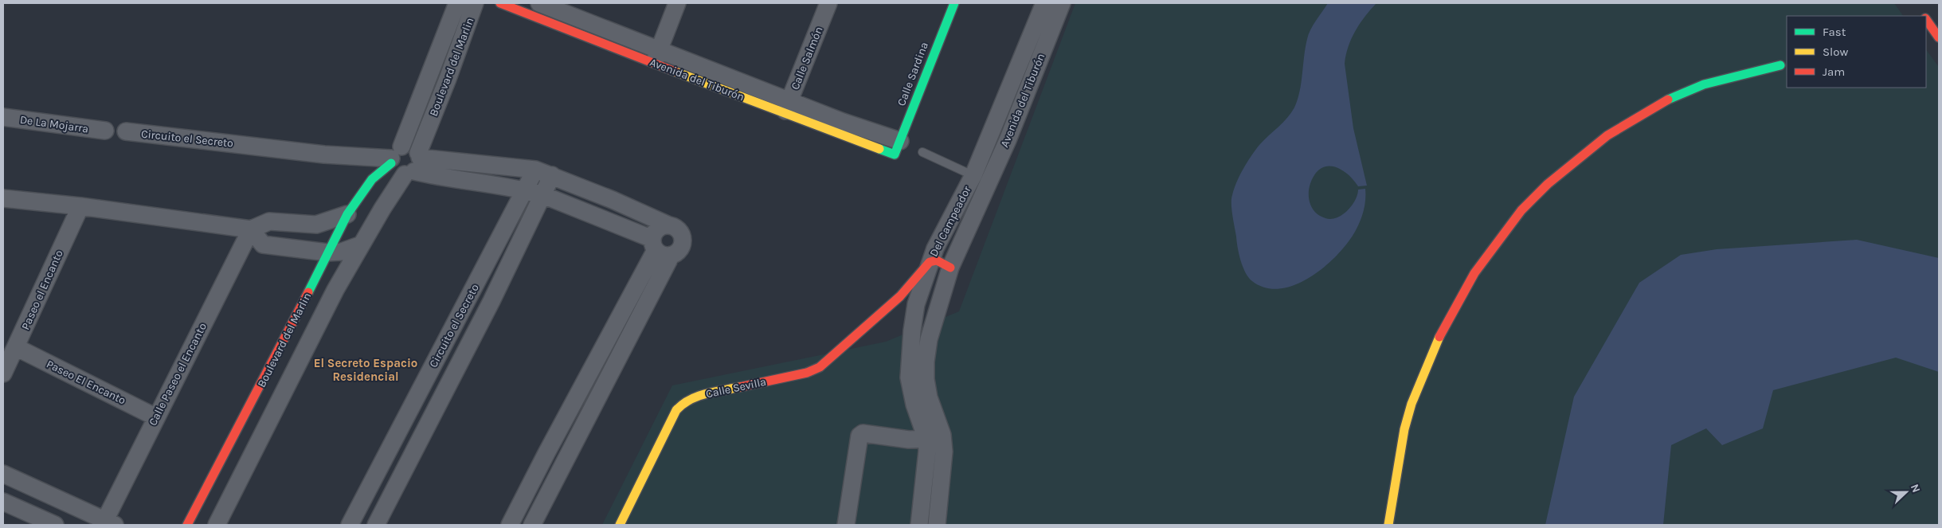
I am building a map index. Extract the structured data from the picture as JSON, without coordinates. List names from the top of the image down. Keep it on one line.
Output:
{"streets":{"street":["Calle Salmón","Boulevard del Marlin","Calle Sardina","Avenida del Tiburón","De La Mojarra","Circuito el Secreto","Del Campeador","Paseo el Encanto","Calle Paseo el Encanto","Paseo El Encanto","Calle Sevilla"]},"crossings":[["Calle Salmón","Avenida del Tiburón"],["Boulevard del Marlin","Circuito el Secreto"],["Calle Sardina","Avenida del Tiburón"],["Avenida del Tiburón","Del Campeador"],["Del Campeador","Calle Sevilla"],["Paseo el Encanto","Paseo El Encanto"],["Calle Paseo el Encanto","Paseo El Encanto"]],"districts":["El Secreto Espacio Residencial"],"legend":["Fast","Slow","Jam"],"north":"right"}
